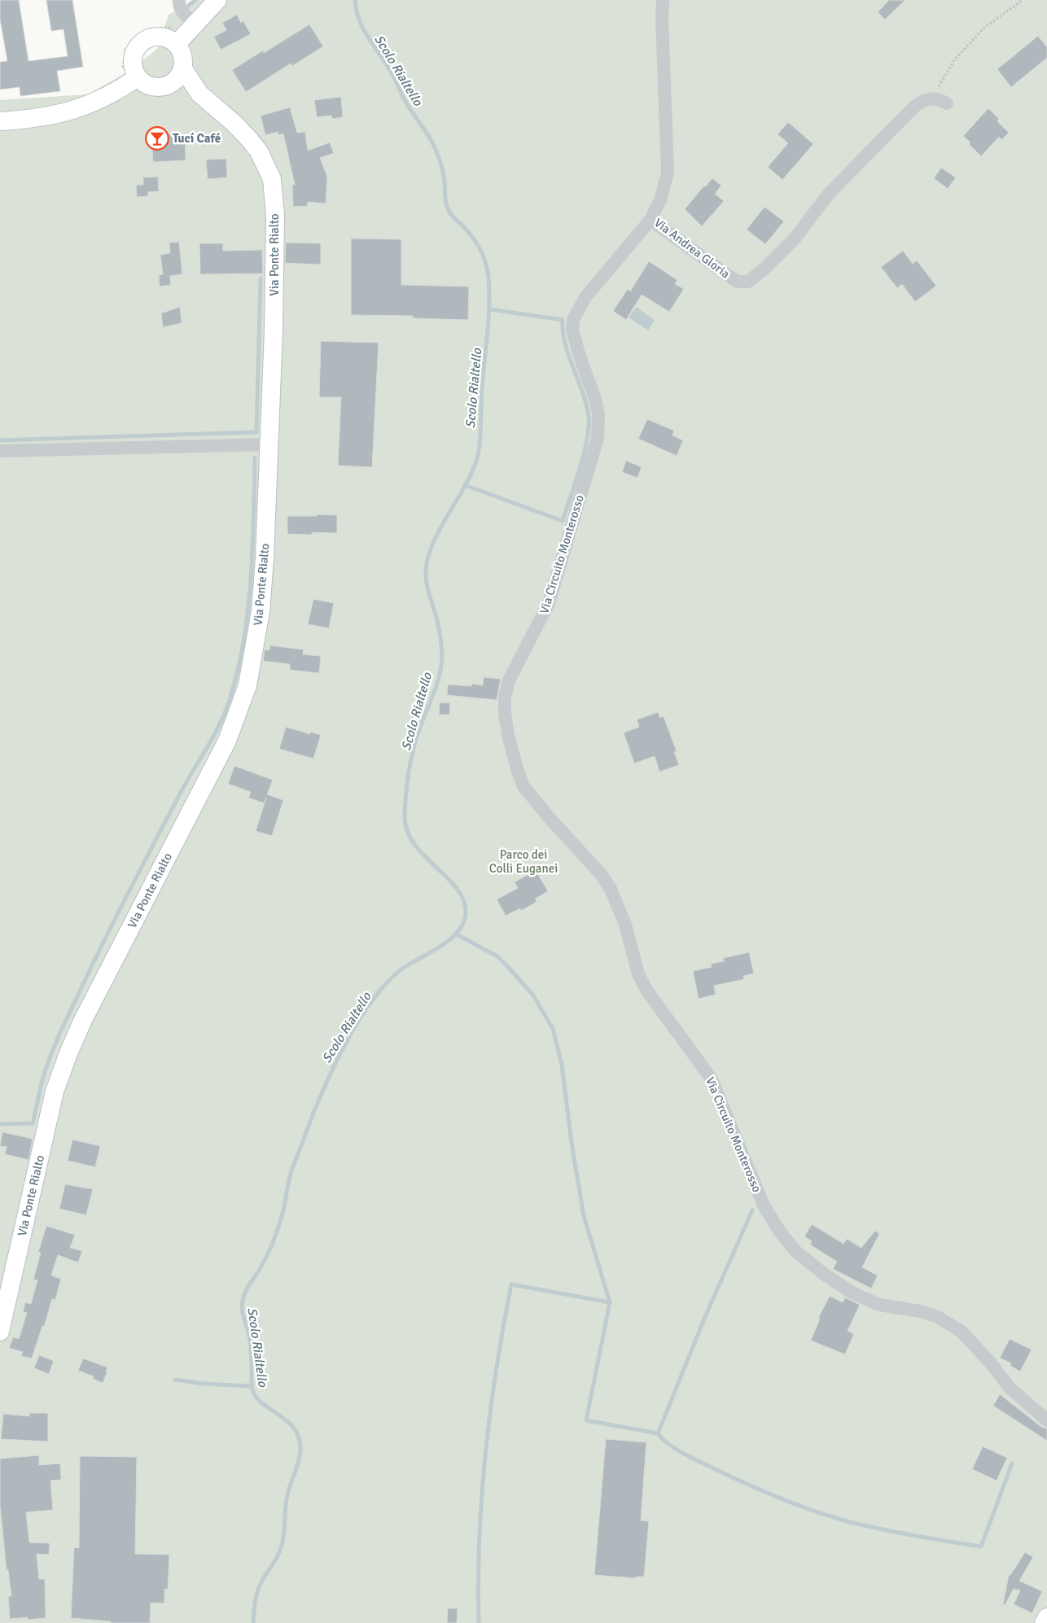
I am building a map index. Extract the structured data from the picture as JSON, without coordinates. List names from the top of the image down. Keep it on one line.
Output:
{"streets":{"main road":["Via Ponte Rialto"],"street":["Via Andrea Gloria","Via Circuito Monterosso"]},"crossings":[["Via Andrea Gloria","Via Circuito Monterosso"]],"water":["Scolo Rialtello"],"parks":["Parco dei Colli Euganei"],"places":{"bar":["Tucí Café"]}}
